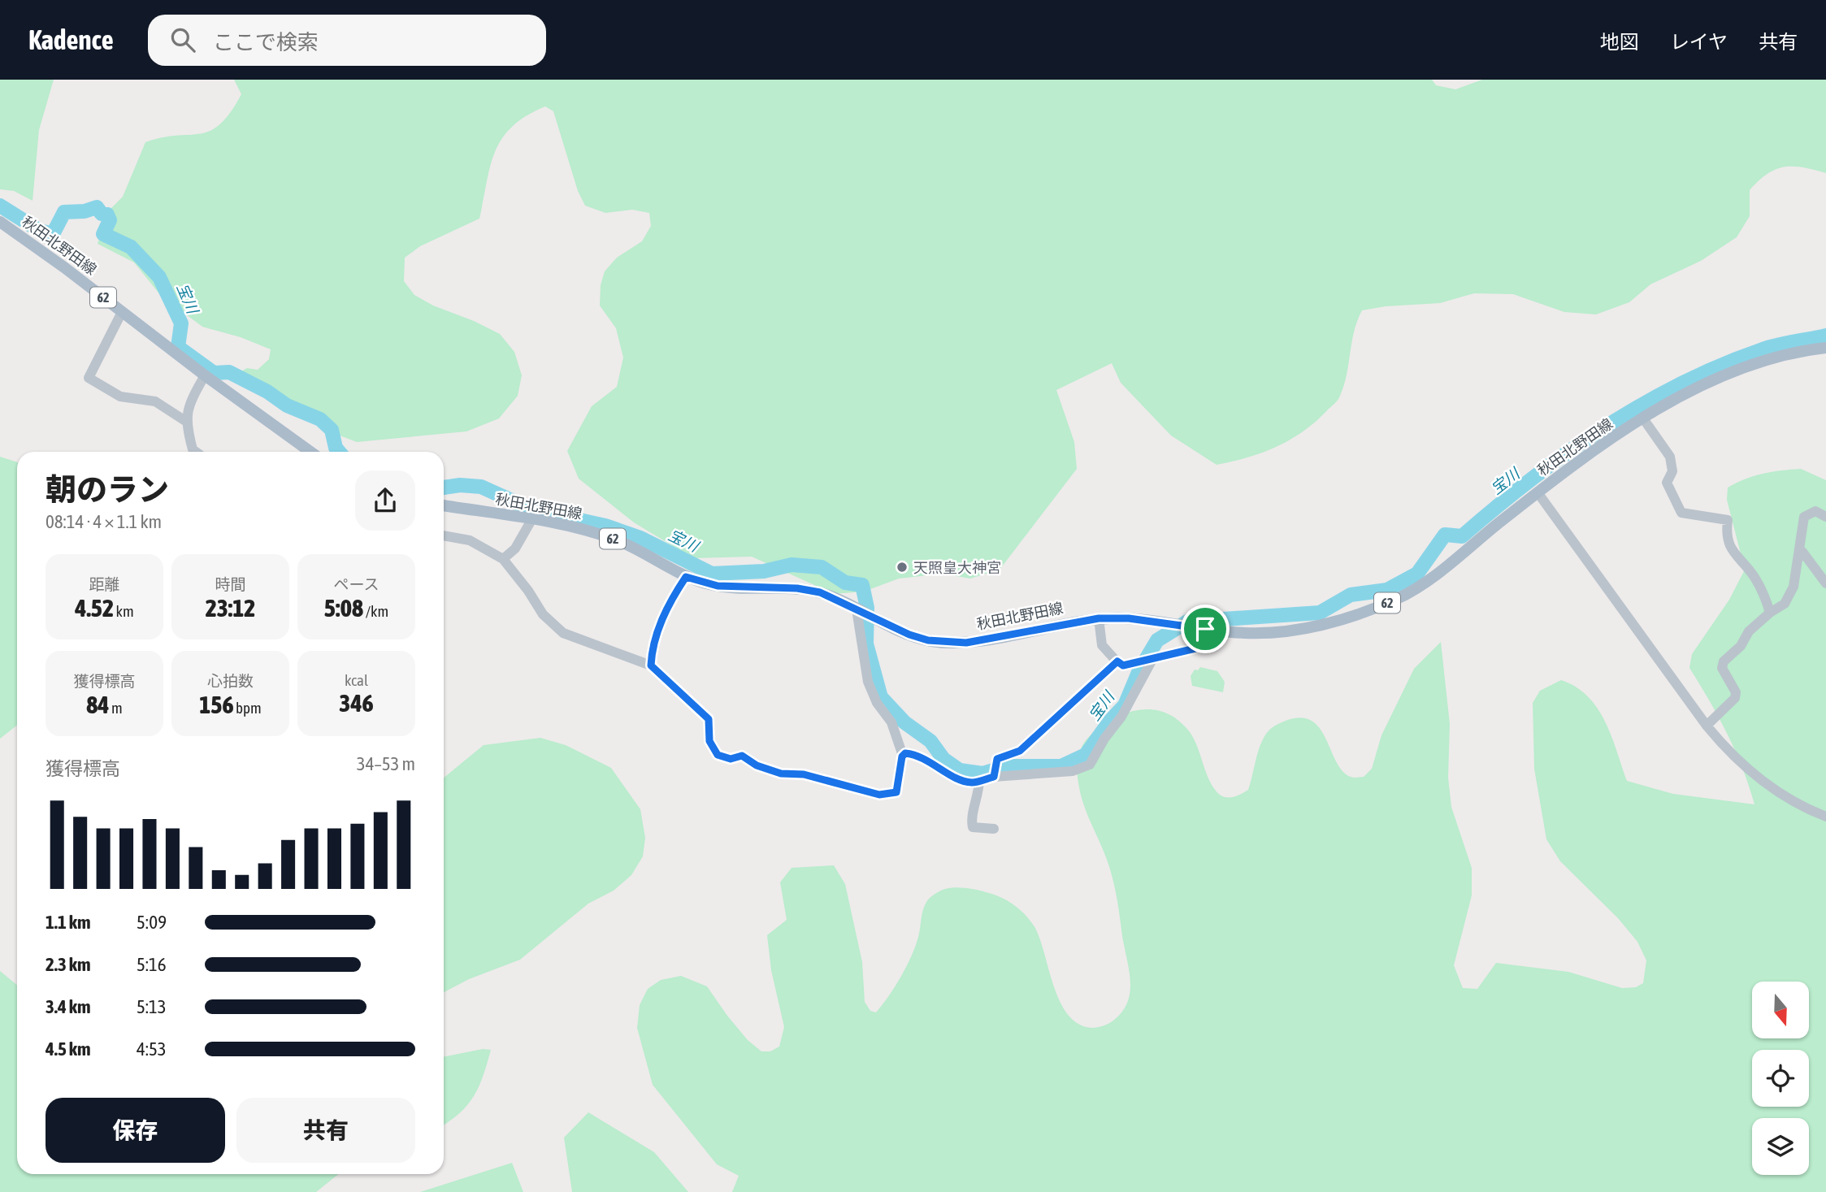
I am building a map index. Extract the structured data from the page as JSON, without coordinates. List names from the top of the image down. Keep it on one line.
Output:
{"streets":{"main road":["秋田北野田線","62"]},"water":["宝川"],"places":["天照皇大神宮"],"north":"bottom","page":{"header":"Kadence","search":"ここで検索","nav":["地図","レイヤ","共有"],"heading":["朝のラン","08:14 · 4 × 1.1 km"],"stats":[["距離","4.52 km"],["時間","23:12"],["ペース","5:08 /km"],["獲得標高","84 m"],["心拍数","156 bpm"],["kcal","346"]],"chart":["獲得標高","34–53 m"],"list":[{"name":"1.1 km","note":"5:09"},{"name":"2.3 km","note":"5:16"},{"name":"3.4 km","note":"5:13"},{"name":"4.5 km","note":"4:53"}],"buttons":["保存","共有"]}}
